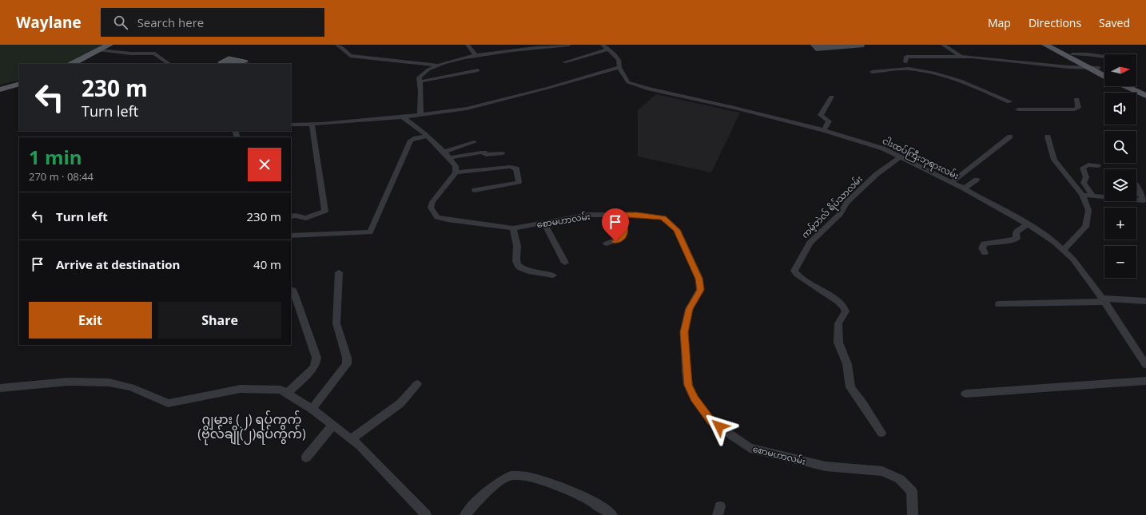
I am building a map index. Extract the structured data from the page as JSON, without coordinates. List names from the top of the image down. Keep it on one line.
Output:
{"streets":{"street":["ငါးထပ်ကြီးဘုရားလမ်း","ကမ့်ဘဲလ် ရိပ်သာလမ်း","စောမဟာလမ်း"]},"crossings":[["ငါးထပ်ကြီးဘုရားလမ်း","ကမ့်ဘဲလ် ရိပ်သာလမ်း"]],"districts":["ဂျမား (၂) ရပ်ကွက် (ဗိုလ်ချို(၂)ရပ်ကွက်)"],"north":"right","page":{"header":"Waylane","search":"Search here","nav":["Map","Directions","Saved"],"map_buttons":["+","−"],"turn":["230 m","Turn left"],"heading":["1 min","270 m · 08:44"],"list":[{"name":"Turn left","value":"230 m"},{"name":"Arrive at destination","value":"40 m"}],"buttons":["Exit","Share"]}}
